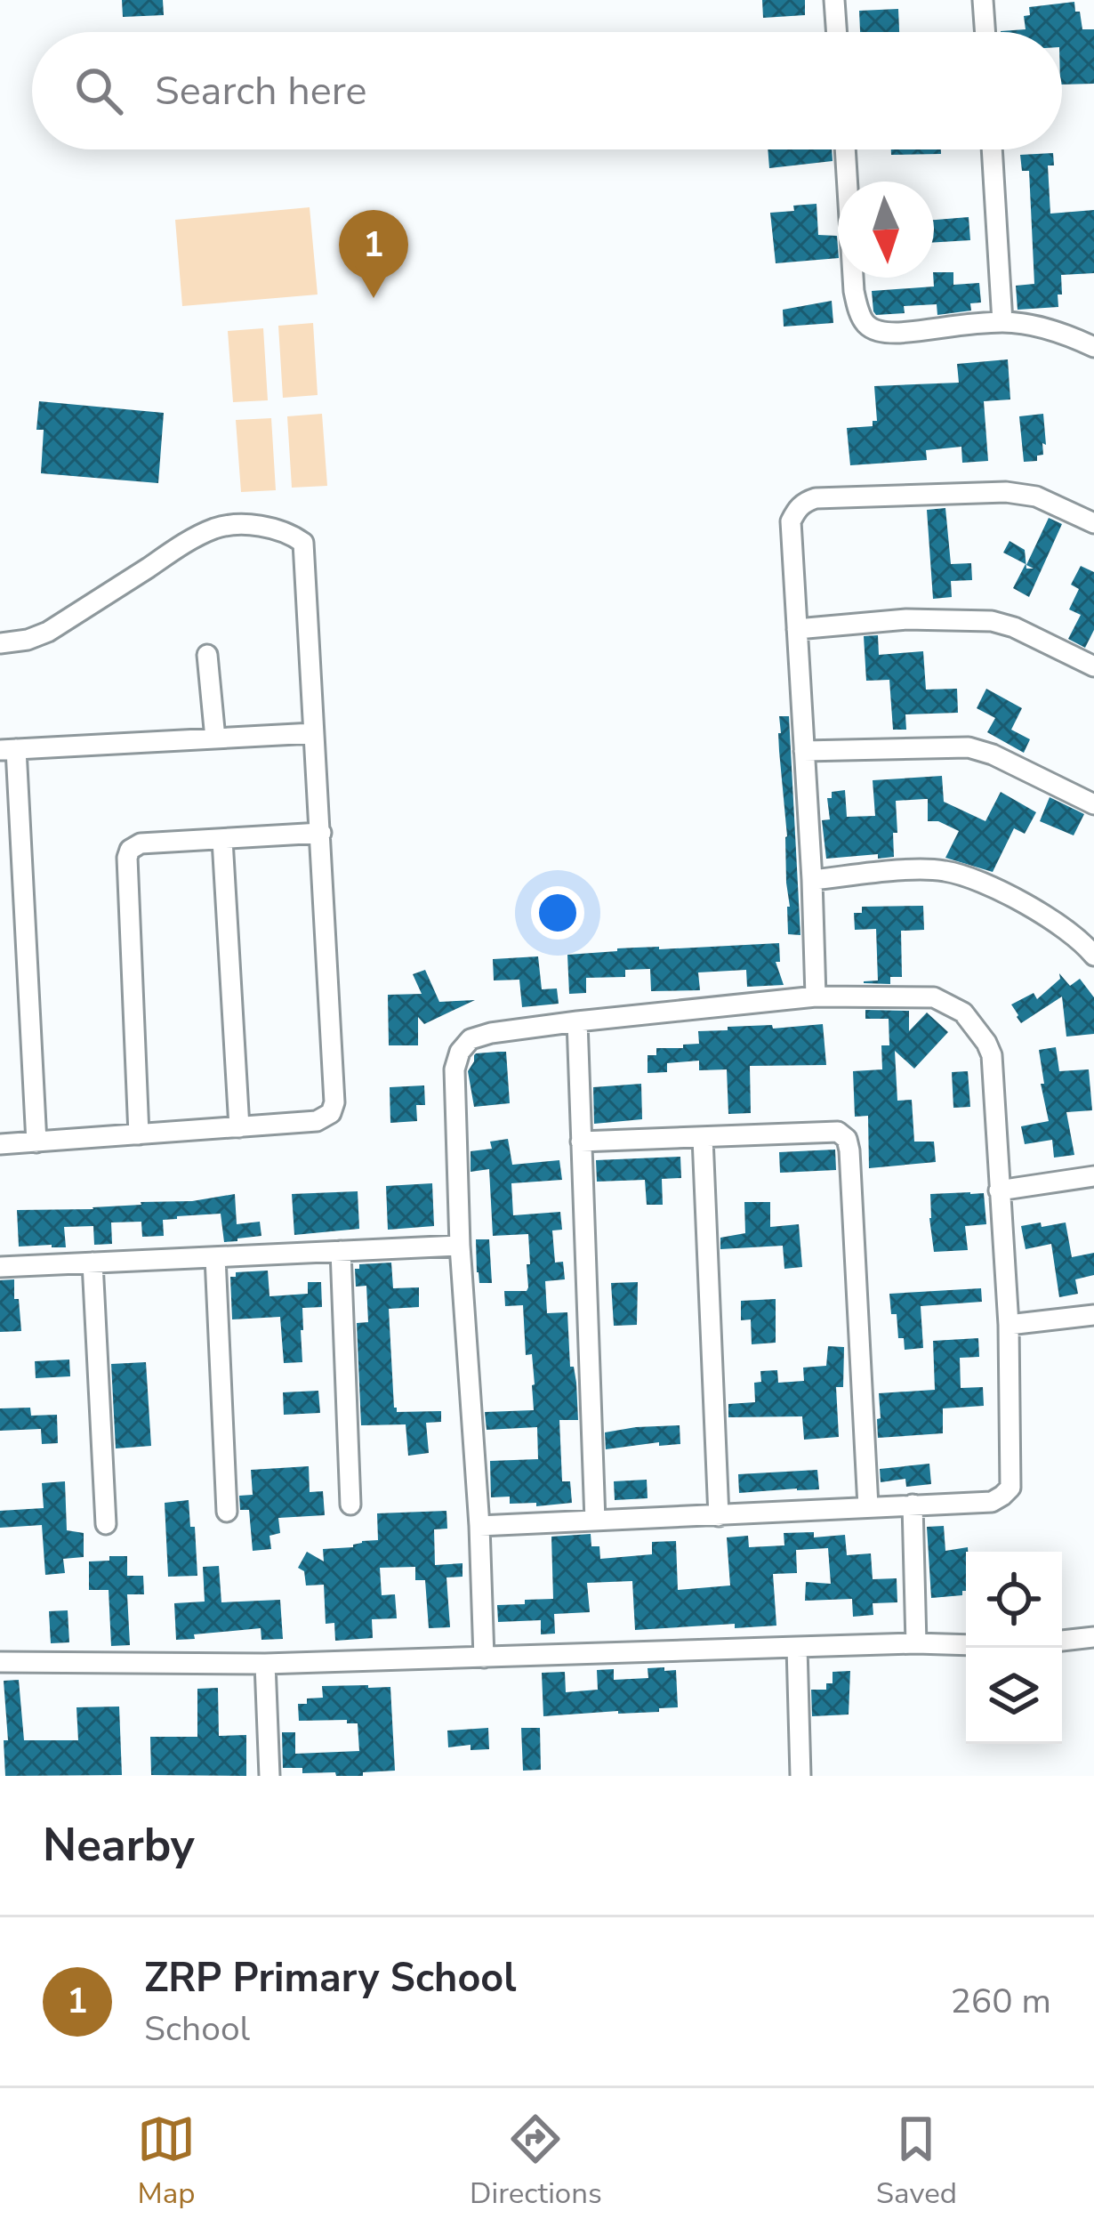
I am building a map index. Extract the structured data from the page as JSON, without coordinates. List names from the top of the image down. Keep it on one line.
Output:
{"north":"bottom","page":{"search":"Search here","pins":"1","heading":"Nearby","list":[{"mark":"1","name":"ZRP Primary School","note":"School","value":"260 m"}],"nav":["Map","Directions","Saved"]}}
